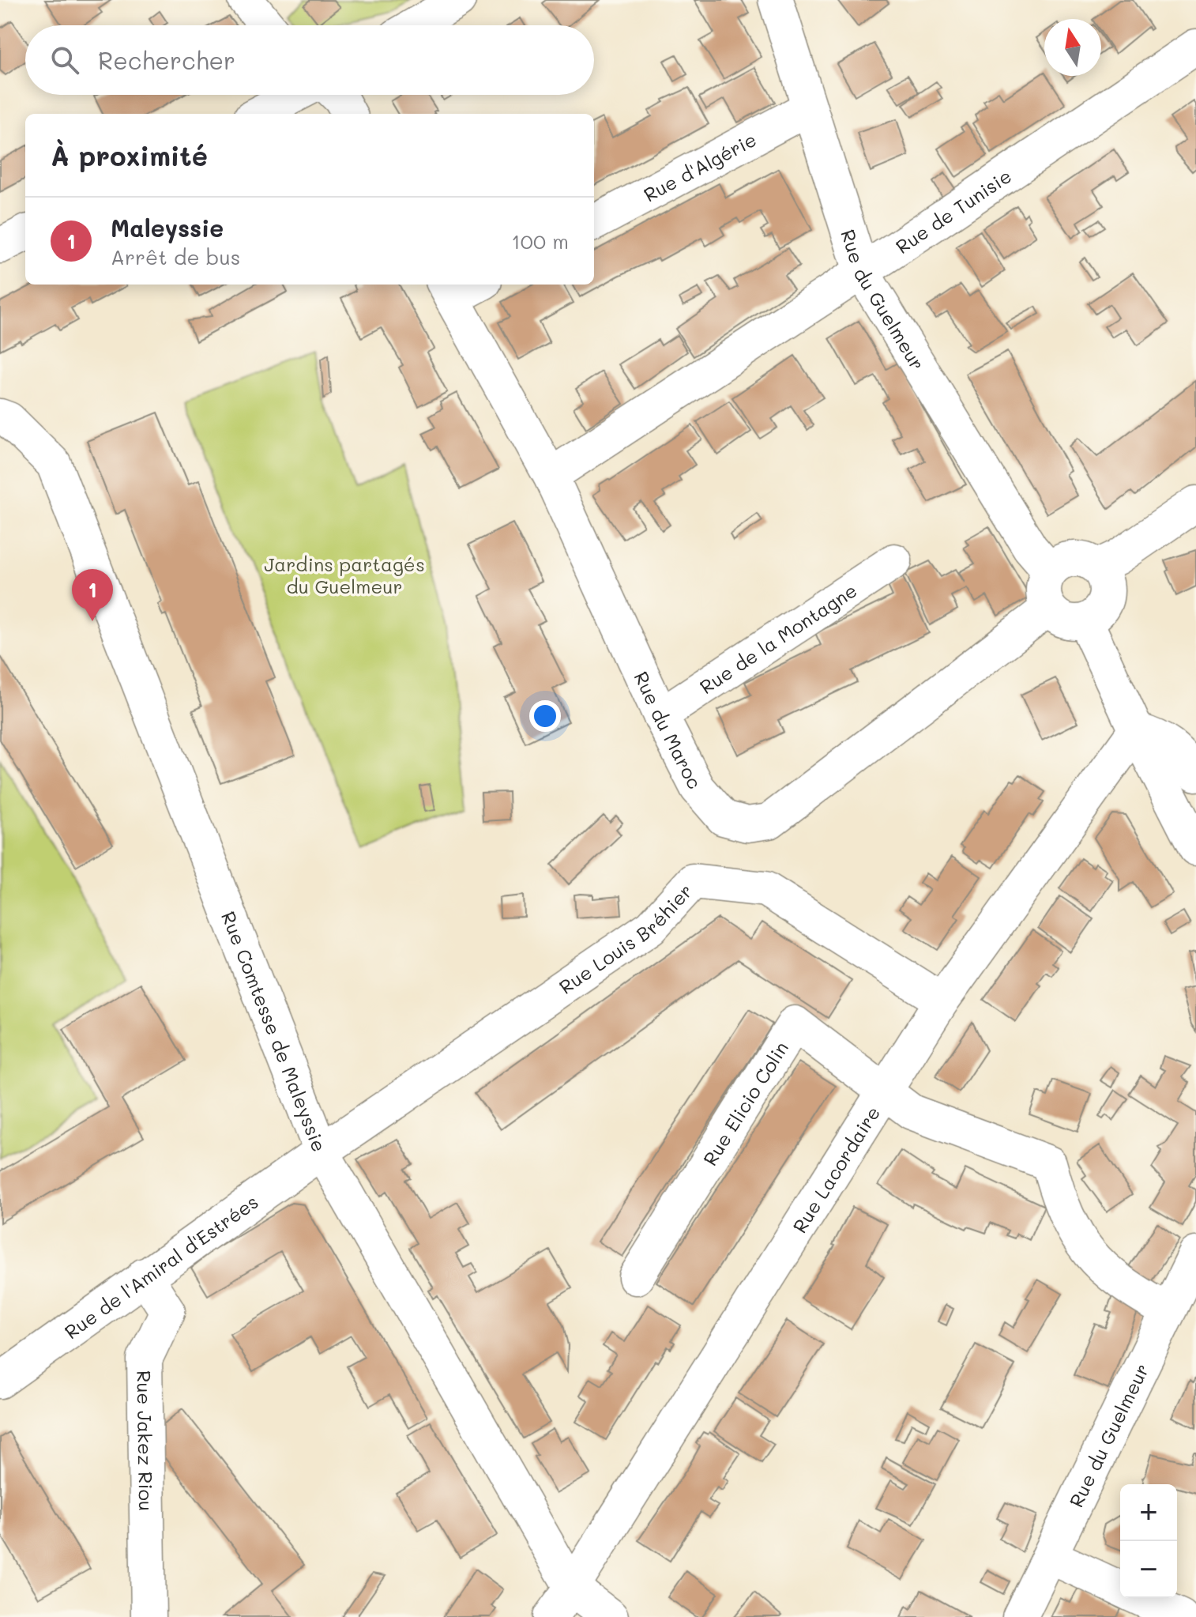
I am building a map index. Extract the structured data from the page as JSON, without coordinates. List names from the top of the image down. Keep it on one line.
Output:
{"streets":{"street":["Rue d'Algérie","Rue de Tunisie","Rue du Guelmeur","Rue de la Montagne","Rue du Maroc","Rue Louis Bréhier","Rue Comtesse de Maleyssie","Rue Elicio Colin","Rue Lacordaire","Rue de l'Amiral d'Estrées","Rue Jakez Riou"]},"crossings":[["Rue d'Algérie","Rue du Guelmeur"],["Rue de Tunisie","Rue du Guelmeur"],["Rue de Tunisie","Rue du Maroc"],["Rue du Guelmeur","Rue du Maroc"],["Rue de la Montagne","Rue du Maroc"],["Rue Louis Bréhier","Rue Comtesse de Maleyssie"],["Rue Louis Bréhier","Rue Lacordaire"],["Rue Louis Bréhier","Rue de l'Amiral d'Estrées"],["Rue Comtesse de Maleyssie","Rue Lacordaire"],["Rue Comtesse de Maleyssie","Rue de l'Amiral d'Estrées"],["Rue Elicio Colin","Rue Lacordaire"],["Rue de l'Amiral d'Estrées","Rue Jakez Riou"]],"parks":["Jardins partagés du Guelmeur"],"north":"top","page":{"search":"Rechercher","heading":"À proximité","list":[{"mark":"1","name":"Maleyssie","note":"Arrêt de bus","value":"100 m"}],"pins":"1","map_buttons":["+","−"]}}
